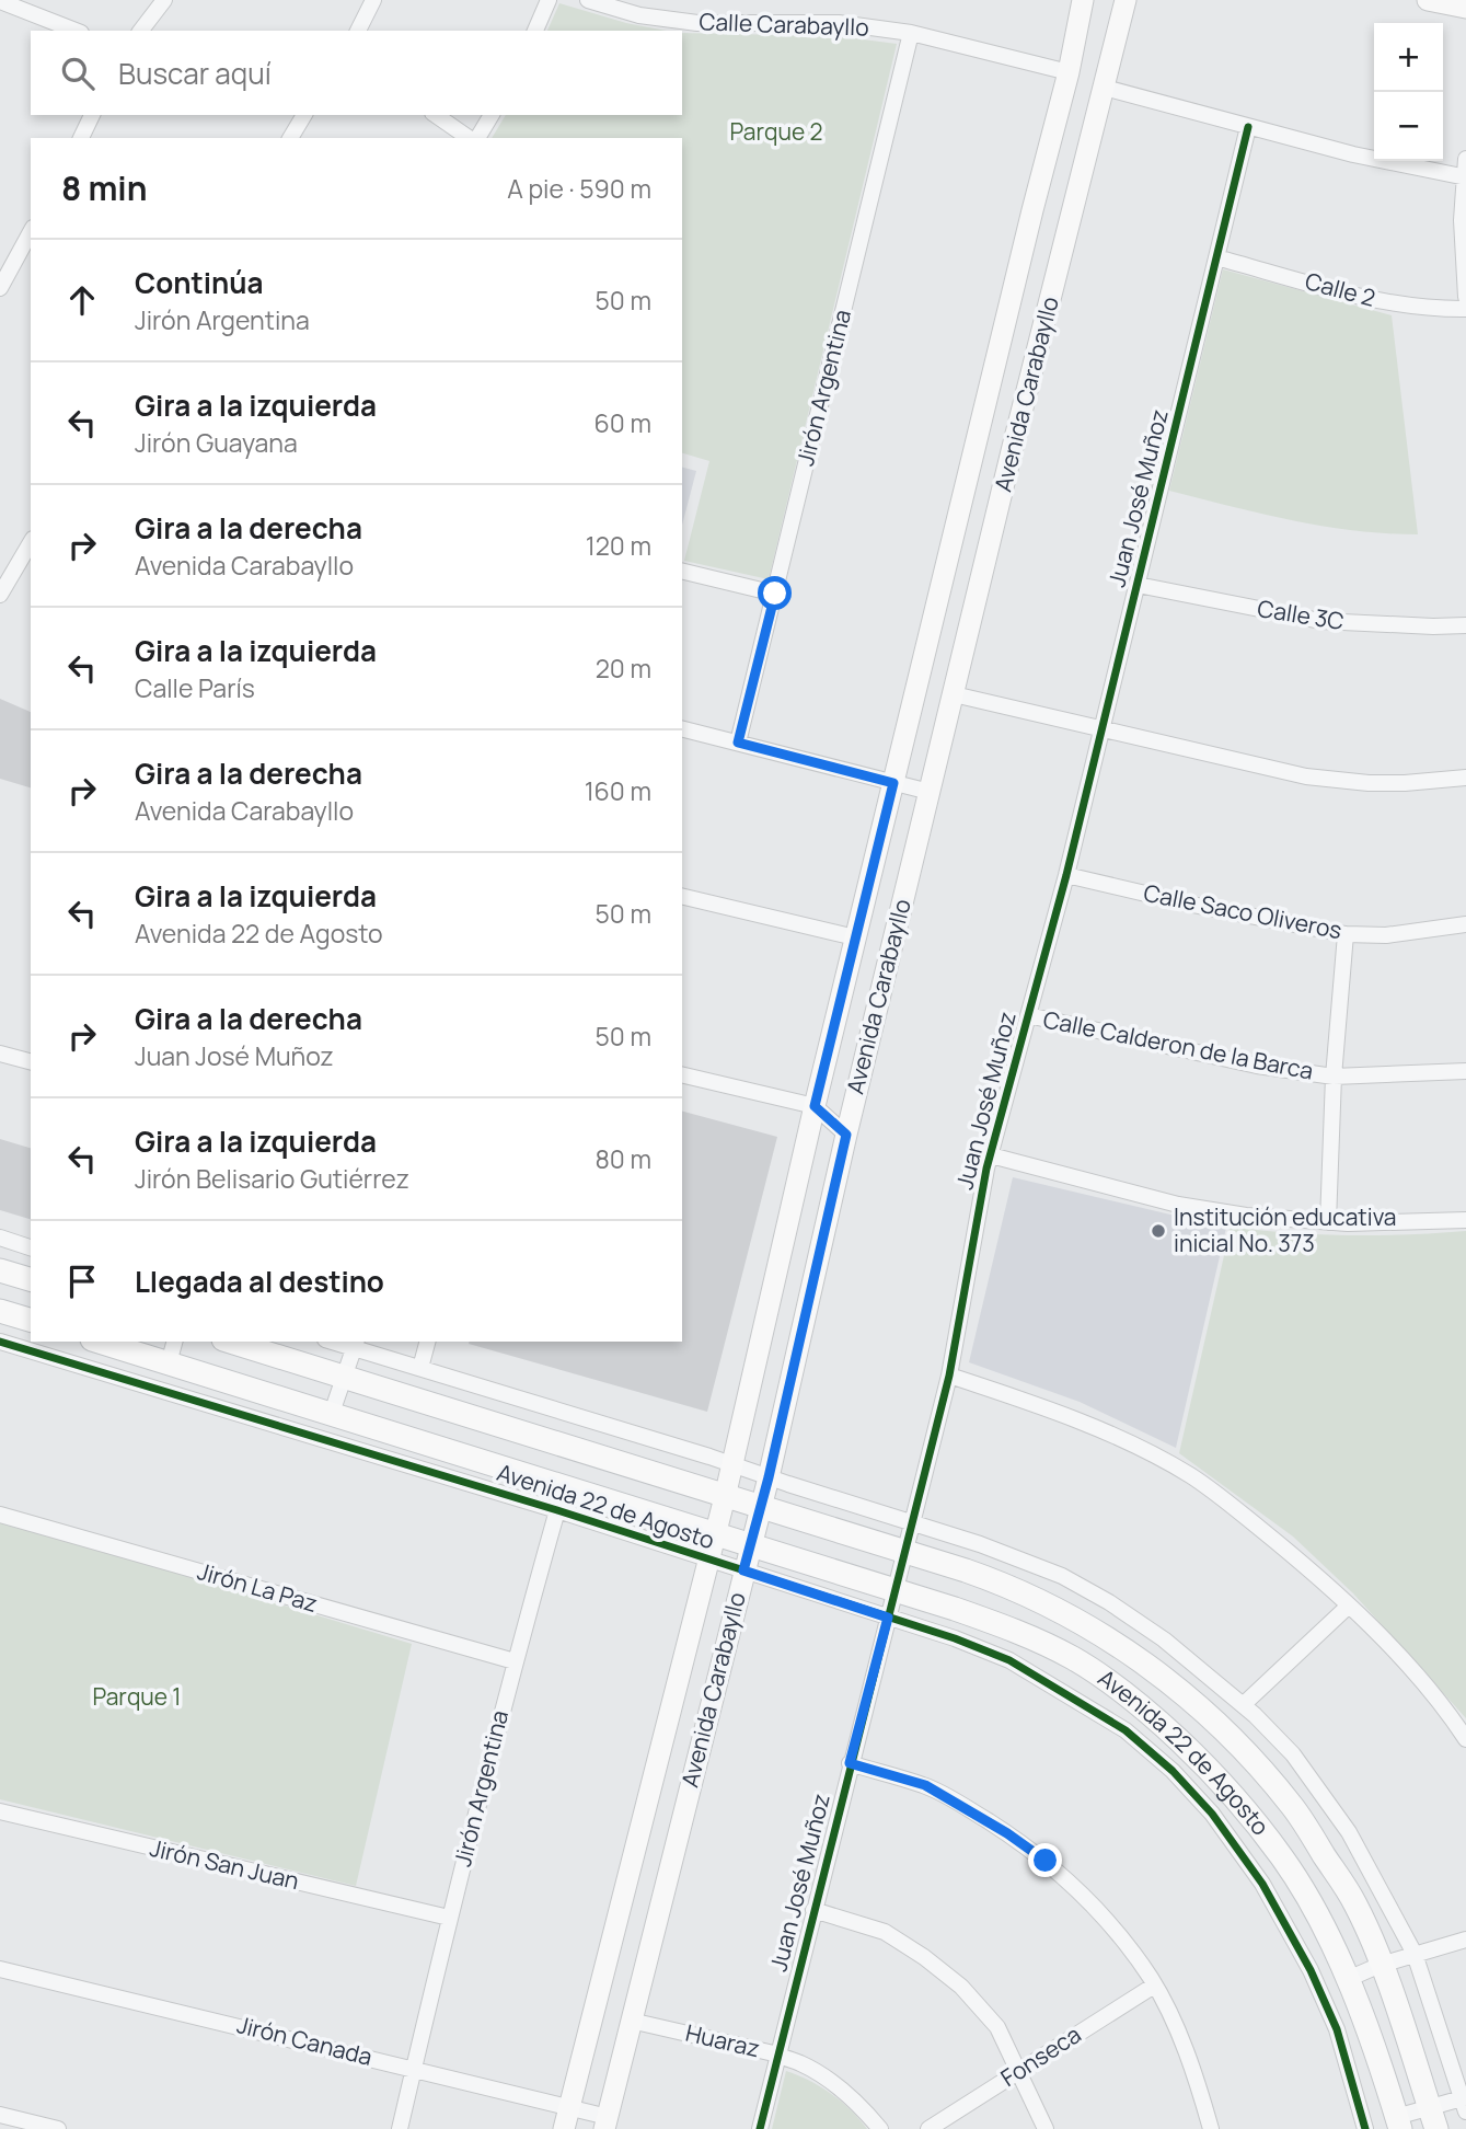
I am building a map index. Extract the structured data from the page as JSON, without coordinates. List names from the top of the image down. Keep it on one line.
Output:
{"streets":{"main road":["Avenida Carabayllo","Avenida 22 de Agosto"],"street":["Calle Carabayllo","Calle 2","Jirón Argentina","Juan José Muñoz","Calle 3C","Calle Saco Oliveros","Calle Calderon de la Barca","Jirón La Paz","Jirón San Juan","Jirón Canada","Huaraz","Fonseca"]},"crossings":[["Calle Carabayllo","Jirón Argentina"],["Calle Carabayllo","Avenida Carabayllo"],["Calle 2","Juan José Muñoz"],["Jirón Argentina","Avenida 22 de Agosto"],["Jirón Argentina","Jirón La Paz"],["Jirón Argentina","Jirón San Juan"],["Jirón Argentina","Jirón Canada"],["Avenida Carabayllo","Avenida 22 de Agosto"],["Avenida Carabayllo","Jirón Canada"],["Avenida Carabayllo","Huaraz"],["Juan José Muñoz","Calle 3C"],["Juan José Muñoz","Calle Saco Oliveros"],["Juan José Muñoz","Calle Calderon de la Barca"],["Juan José Muñoz","Avenida 22 de Agosto"],["Juan José Muñoz","Huaraz"]],"parks":["Parque 2","Parque 1"],"places":["Institución educativa inicial No. 373"],"page":{"map_buttons":["+","−"],"search":"Buscar aquí","heading":["8 min","A pie · 590 m"],"list":[["Continúa","Jirón Argentina","50 m"],["Gira a la izquierda","Jirón Guayana","60 m"],["Gira a la derecha","Avenida Carabayllo","120 m"],["Gira a la izquierda","Calle París","20 m"],["Gira a la derecha","Avenida Carabayllo","160 m"],["Gira a la izquierda","Avenida 22 de Agosto","50 m"],["Gira a la derecha","Juan José Muñoz","50 m"],["Gira a la izquierda","Jirón Belisario Gutiérrez","80 m"],"Llegada al destino"]}}
